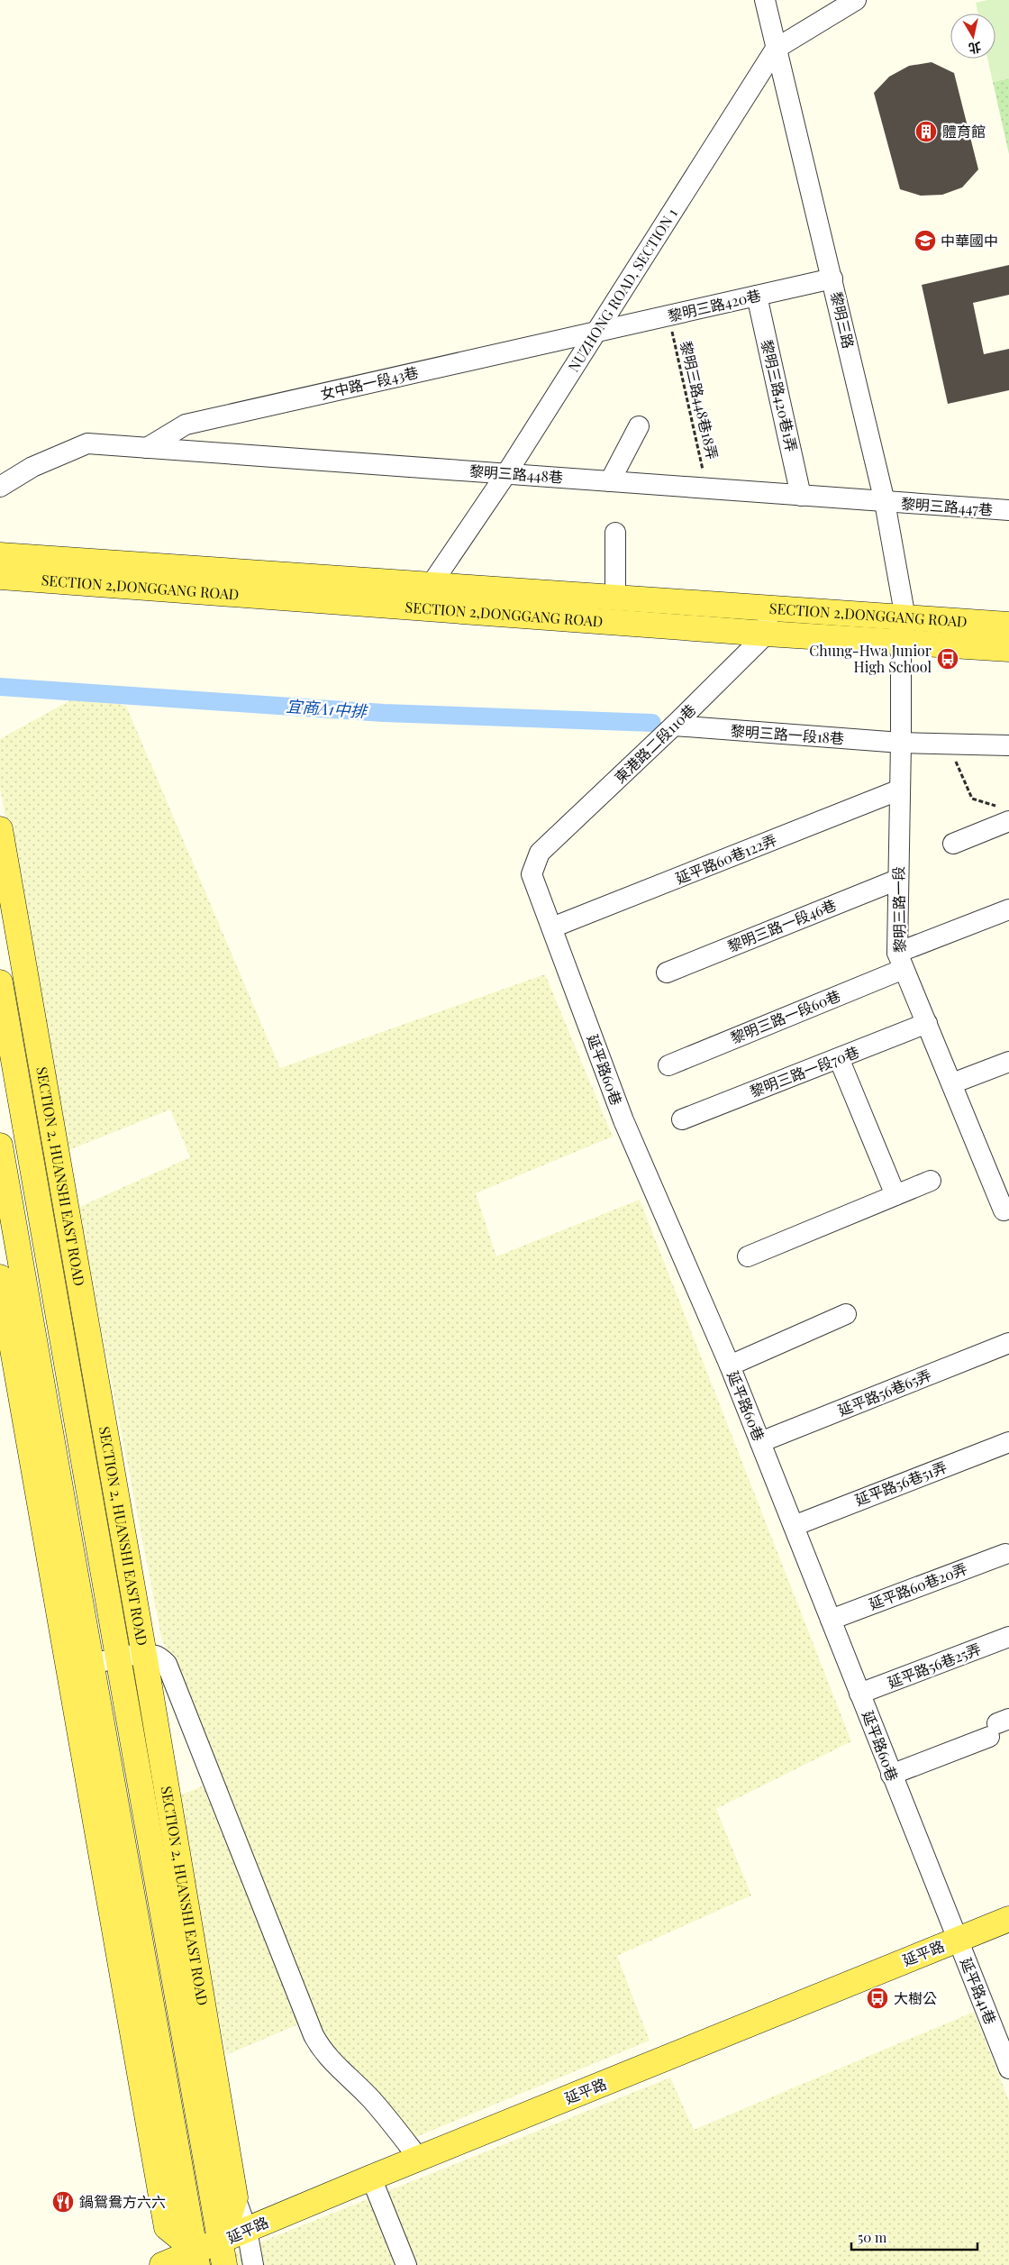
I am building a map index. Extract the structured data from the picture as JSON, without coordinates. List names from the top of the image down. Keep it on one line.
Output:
{"streets":{"main road":["SECTION 2,DONGGANG ROAD","SECTION 2, HUANSHI EAST ROAD","延平路"],"street":["NUZHONG ROAD, SECTION 1","黎明三路420巷","黎明三路","女中路一段43巷","黎明三路420巷1弄","黎明三路448巷","黎明三路447巷","黎明三路一段18巷","東港路二段110巷","延平路60巷122弄","黎明三路一段","黎明三路一段46巷","黎明三路一段60巷","延平路60巷","黎明三路一段70巷","延平路56巷65弄","延平路56巷51弄","延平路60巷20弄","延平路56巷25弄","延平路41巷"],"path":["黎明三路448巷18弄"]},"crossings":[["NUZHONG ROAD, SECTION 1","黎明三路420巷"],["NUZHONG ROAD, SECTION 1","黎明三路"],["NUZHONG ROAD, SECTION 1","女中路一段43巷"],["NUZHONG ROAD, SECTION 1","黎明三路448巷"],["NUZHONG ROAD, SECTION 1","SECTION 2,DONGGANG ROAD"],["黎明三路420巷","黎明三路"],["黎明三路420巷","女中路一段43巷"],["黎明三路420巷","黎明三路420巷1弄"],["黎明三路420巷","黎明三路448巷18弄"],["黎明三路","黎明三路448巷"],["黎明三路","黎明三路447巷"],["黎明三路","SECTION 2,DONGGANG ROAD"],["黎明三路","黎明三路一段"],["女中路一段43巷","黎明三路448巷"],["黎明三路420巷1弄","黎明三路448巷"],["黎明三路448巷18弄","黎明三路448巷"],["黎明三路448巷","黎明三路447巷"],["SECTION 2,DONGGANG ROAD","東港路二段110巷"],["SECTION 2,DONGGANG ROAD","黎明三路一段"],["黎明三路一段18巷","東港路二段110巷"],["黎明三路一段18巷","黎明三路一段"],["東港路二段110巷","延平路60巷"],["延平路60巷122弄","黎明三路一段"],["延平路60巷122弄","延平路60巷"],["黎明三路一段","黎明三路一段46巷"],["黎明三路一段","黎明三路一段60巷"],["黎明三路一段","黎明三路一段70巷"],["延平路60巷","延平路56巷65弄"],["延平路60巷","延平路56巷51弄"],["延平路60巷","延平路60巷20弄"],["延平路60巷","延平路56巷25弄"],["延平路60巷","延平路"],["延平路60巷","延平路41巷"],["SECTION 2, HUANSHI EAST ROAD","延平路"],["延平路","延平路41巷"]],"water":["宜商A1中排"],"places":{"building":["體育館"],"school or university":["中華國中"],"bus stop":["Chung-Hwa Junior High School","大樹公"],"restaurant":["鍋鴛鴦方六六"]},"scale_bar":"50 m","north":"bottom"}
